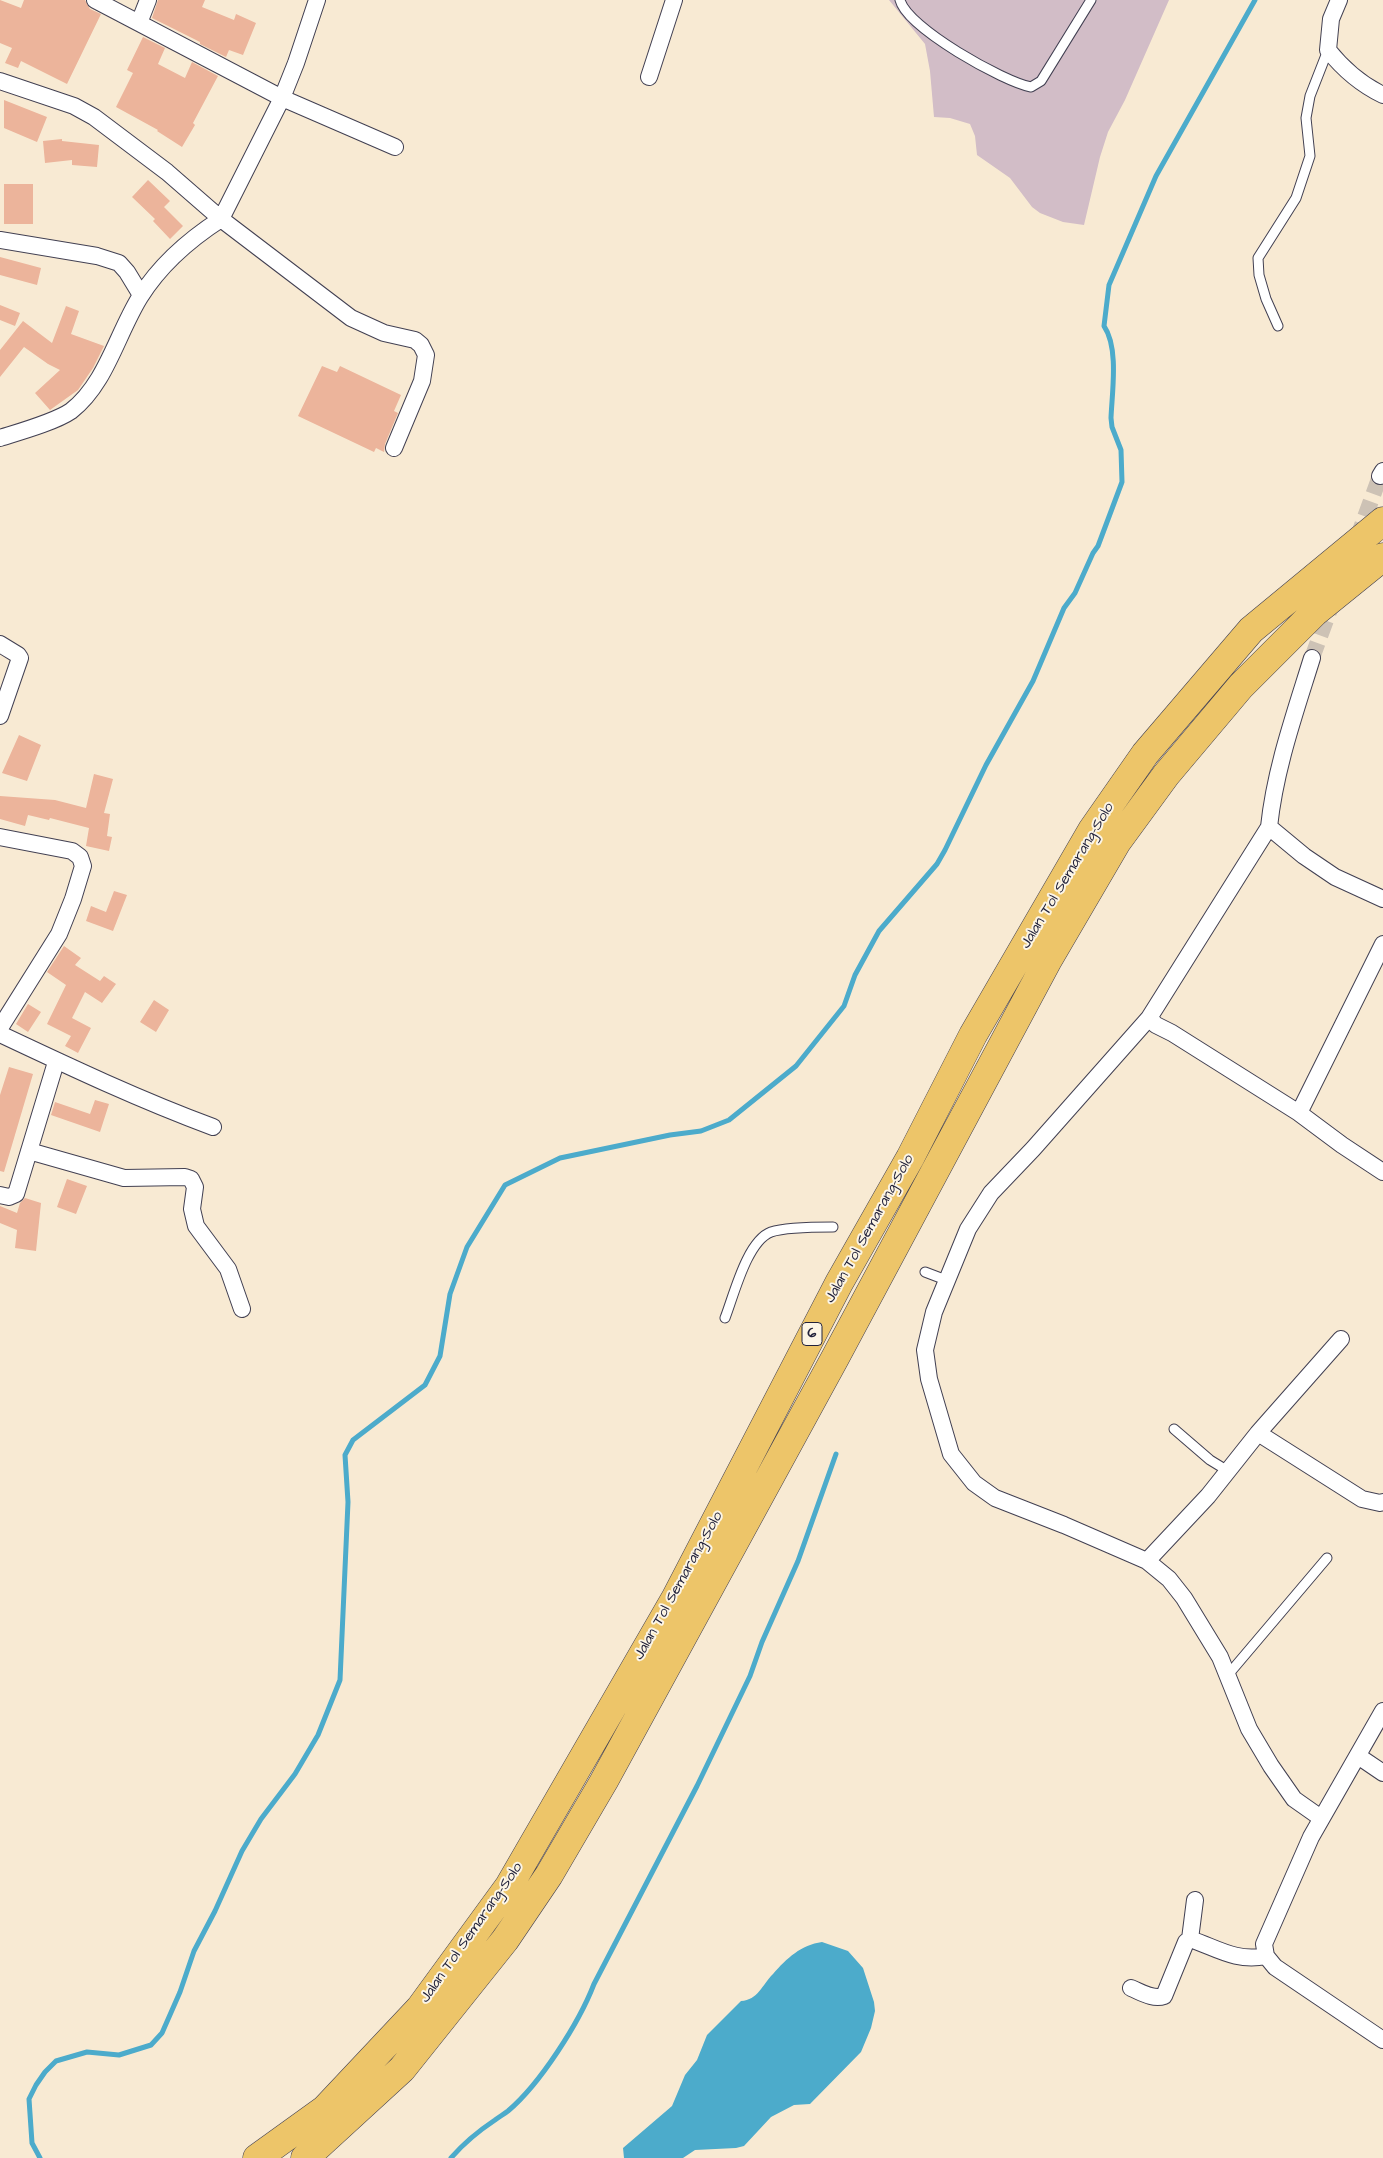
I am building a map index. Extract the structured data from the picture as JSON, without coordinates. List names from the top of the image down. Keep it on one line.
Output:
{"streets":{"highway":["Jalan Tol Semarang–Solo","6"]}}
